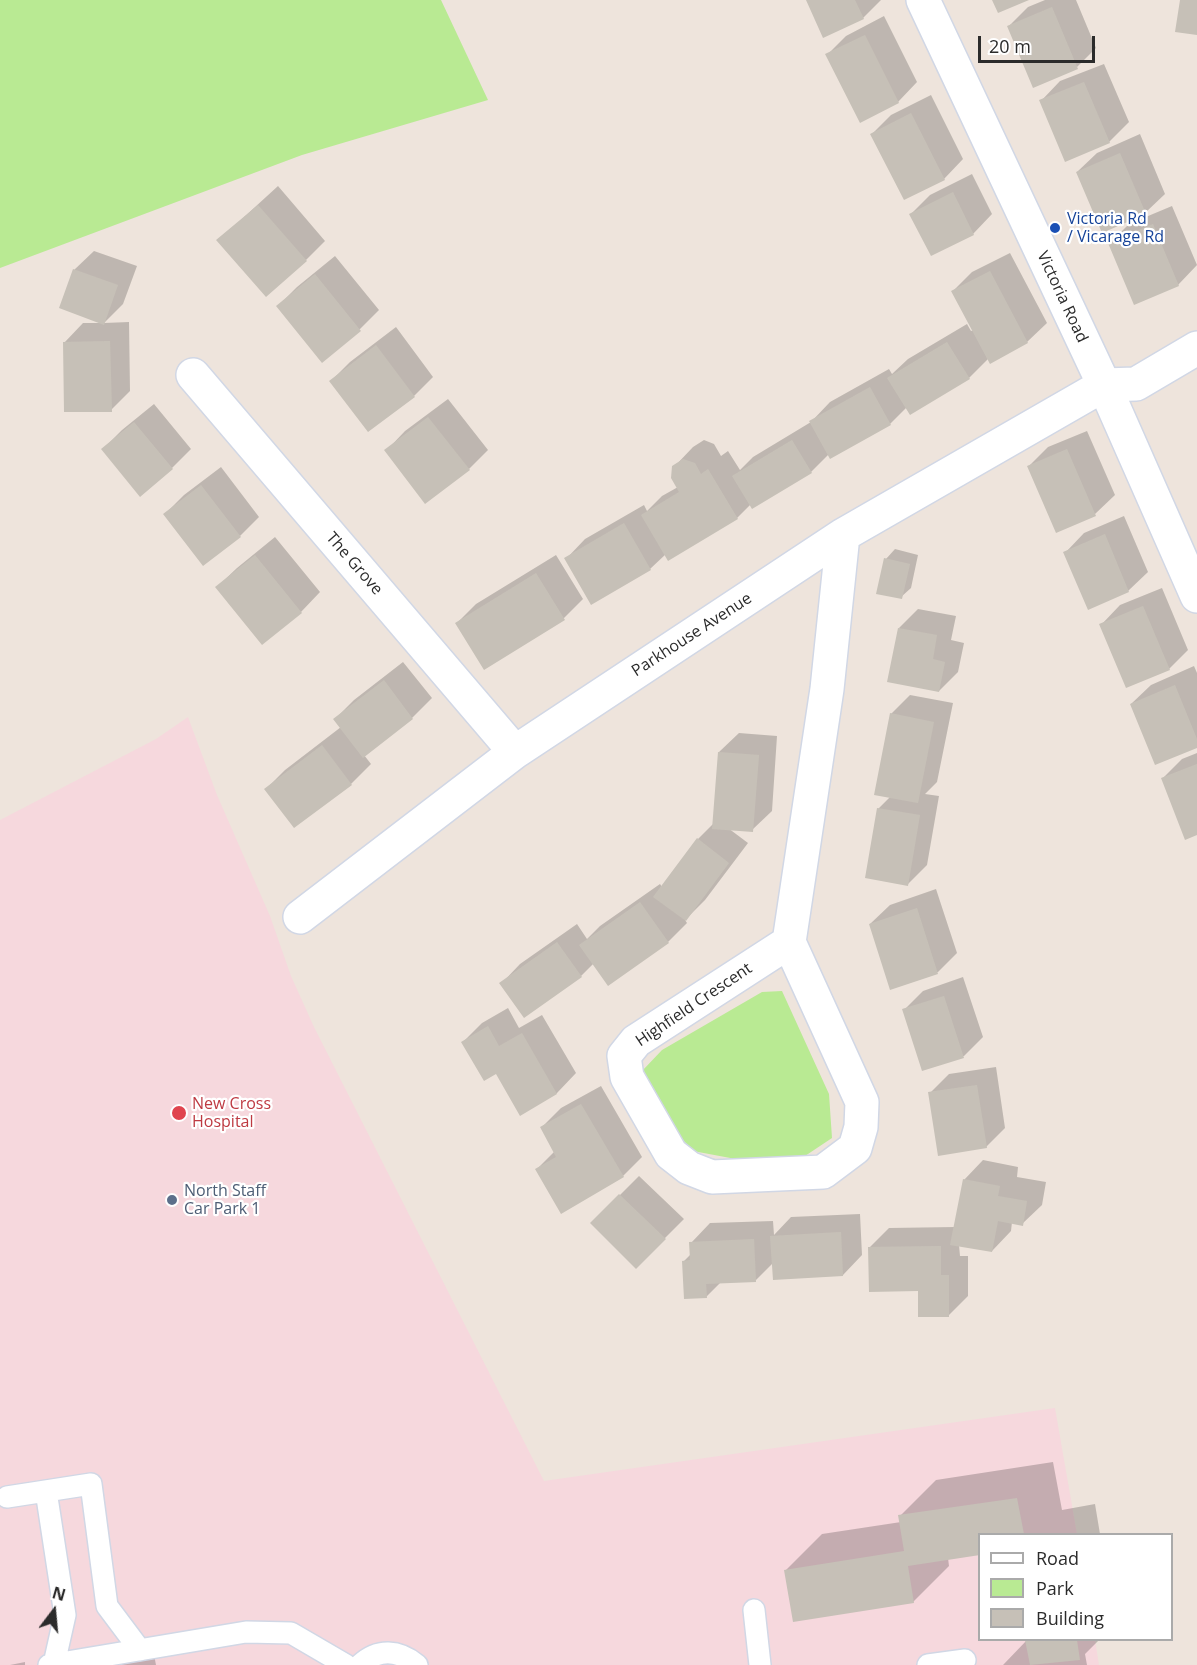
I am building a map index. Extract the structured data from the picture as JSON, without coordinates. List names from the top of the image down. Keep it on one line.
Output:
{"streets":{"street":["Victoria Road","The Grove","Parkhouse Avenue","Highfield Crescent"]},"crossings":[["Victoria Road","Parkhouse Avenue"],["The Grove","Parkhouse Avenue"]],"places":["Victoria Rd / Vicarage Rd","New Cross Hospital","North Staff Car Park 1"],"legend":["Road","Park","Building"],"scale_bar":"20 m","north":"top"}
